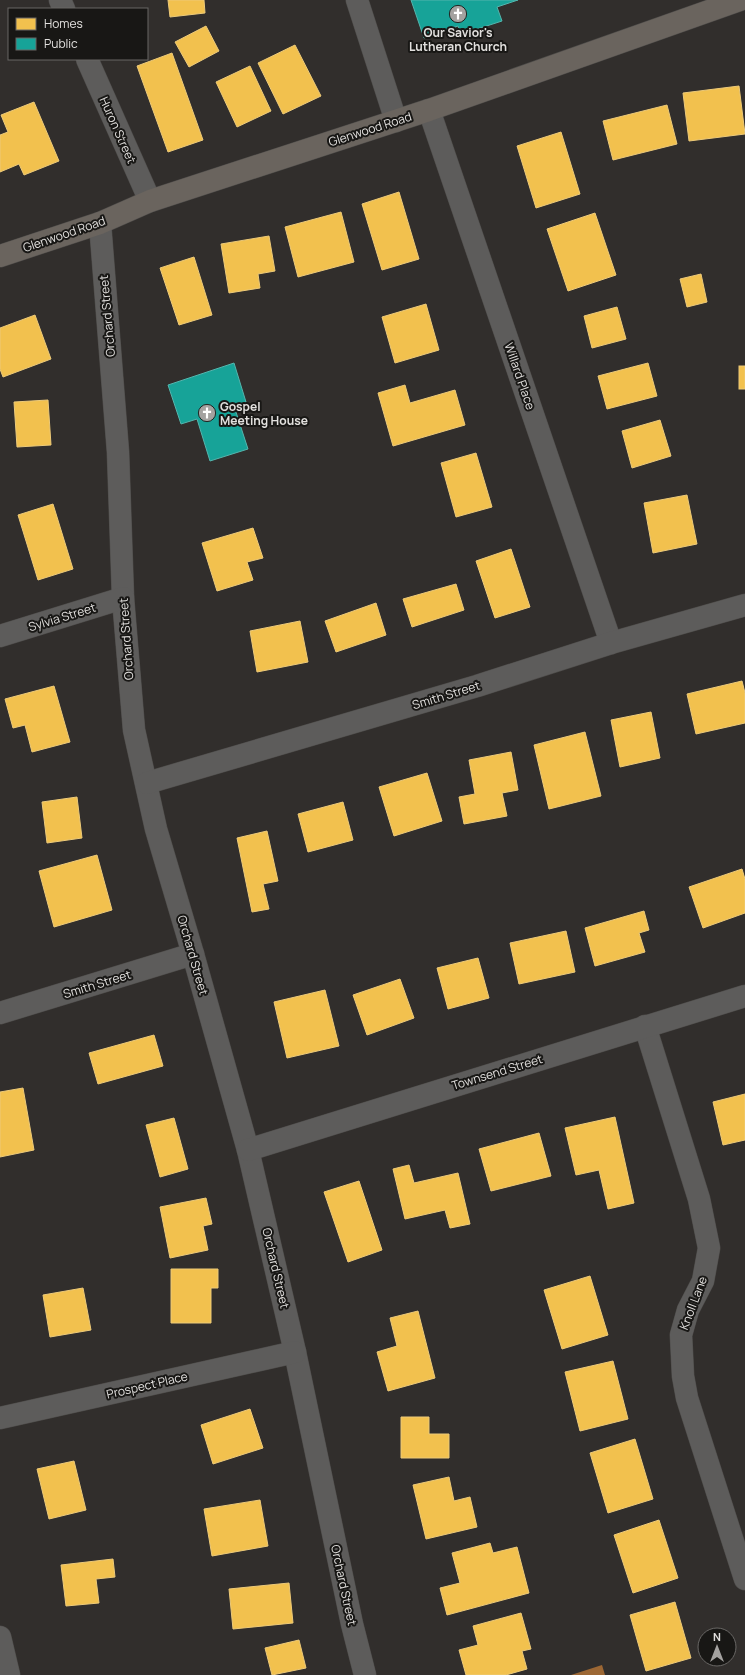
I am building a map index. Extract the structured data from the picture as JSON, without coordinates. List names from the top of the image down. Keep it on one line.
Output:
{"streets":{"main road":["Glenwood Road"],"street":["Huron Street","Orchard Street","Willard Place","Sylvia Street","Smith Street","Townsend Street","Knoll Lane","Prospect Place"]},"crossings":[["Glenwood Road","Huron Street"],["Glenwood Road","Orchard Street"],["Glenwood Road","Willard Place"],["Orchard Street","Sylvia Street"],["Orchard Street","Smith Street"],["Orchard Street","Townsend Street"],["Orchard Street","Prospect Place"],["Willard Place","Smith Street"],["Townsend Street","Knoll Lane"]],"places":{"church":["Our Savior's Lutheran Church","Gospel Meeting House"]},"legend":["Homes","Public"],"north":"top"}
